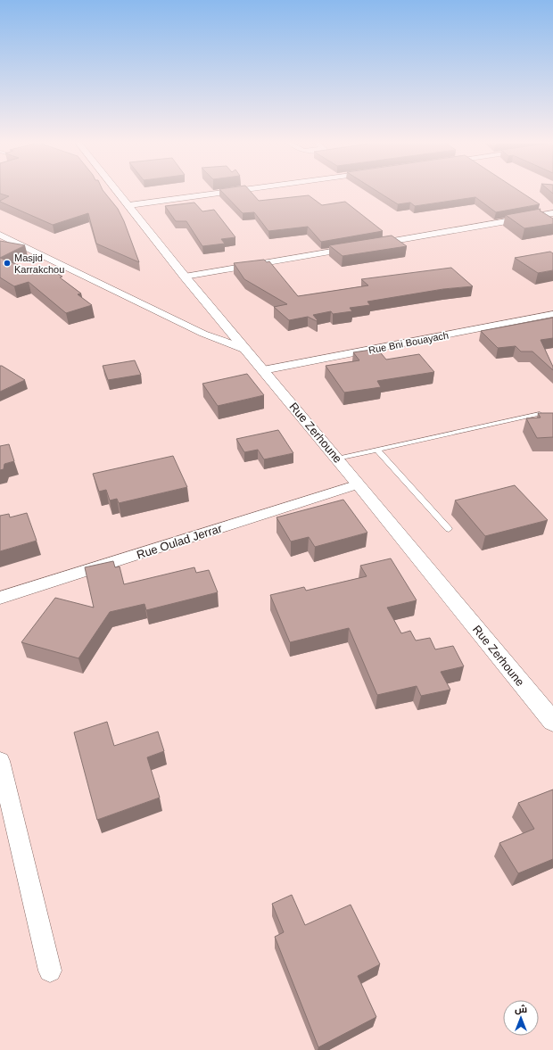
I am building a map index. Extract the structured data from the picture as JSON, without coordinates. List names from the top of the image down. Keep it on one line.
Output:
{"streets":{"street":["Rue Bni Bouayach","Rue Zerhoune","Rue Oulad Jerrar"]},"crossings":[["Rue Bni Bouayach","Rue Zerhoune"],["Rue Zerhoune","Rue Oulad Jerrar"]],"places":["Masjid Karrakchou"],"north":"top"}
